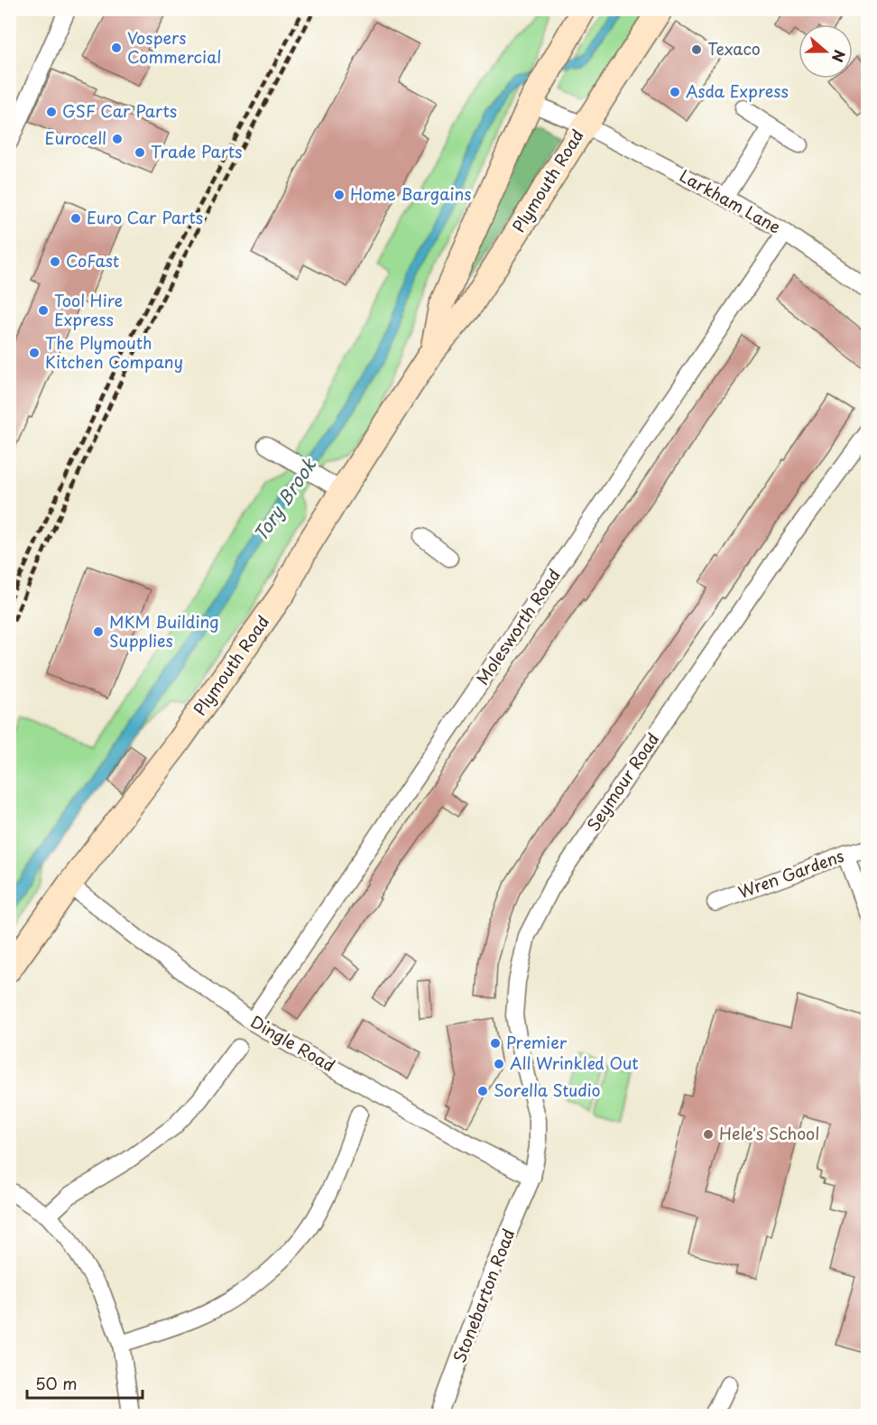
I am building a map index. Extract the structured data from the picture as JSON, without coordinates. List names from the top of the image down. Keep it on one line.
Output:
{"streets":{"main road":["Plymouth Road"],"street":["Larkham Lane","Molesworth Road","Seymour Road","Wren Gardens","Dingle Road","Stonebarton Road"]},"crossings":[["Plymouth Road","Larkham Lane"],["Plymouth Road","Dingle Road"],["Larkham Lane","Molesworth Road"],["Molesworth Road","Dingle Road"],["Seymour Road","Dingle Road"],["Seymour Road","Stonebarton Road"],["Dingle Road","Stonebarton Road"]],"water":["Tory Brook"],"places":["Vospers Commercial","Texaco","Asda Express","GSF Car Parts","Eurocell","Trade Parts","Home Bargains","Euro Car Parts","CoFast","Tool Hire Express","The Plymouth Kitchen Company","MKM Building Supplies","Premier","All Wrinkled Out","Sorella Studio","Hele's School"],"scale_bar":"50 m","north":"right"}
